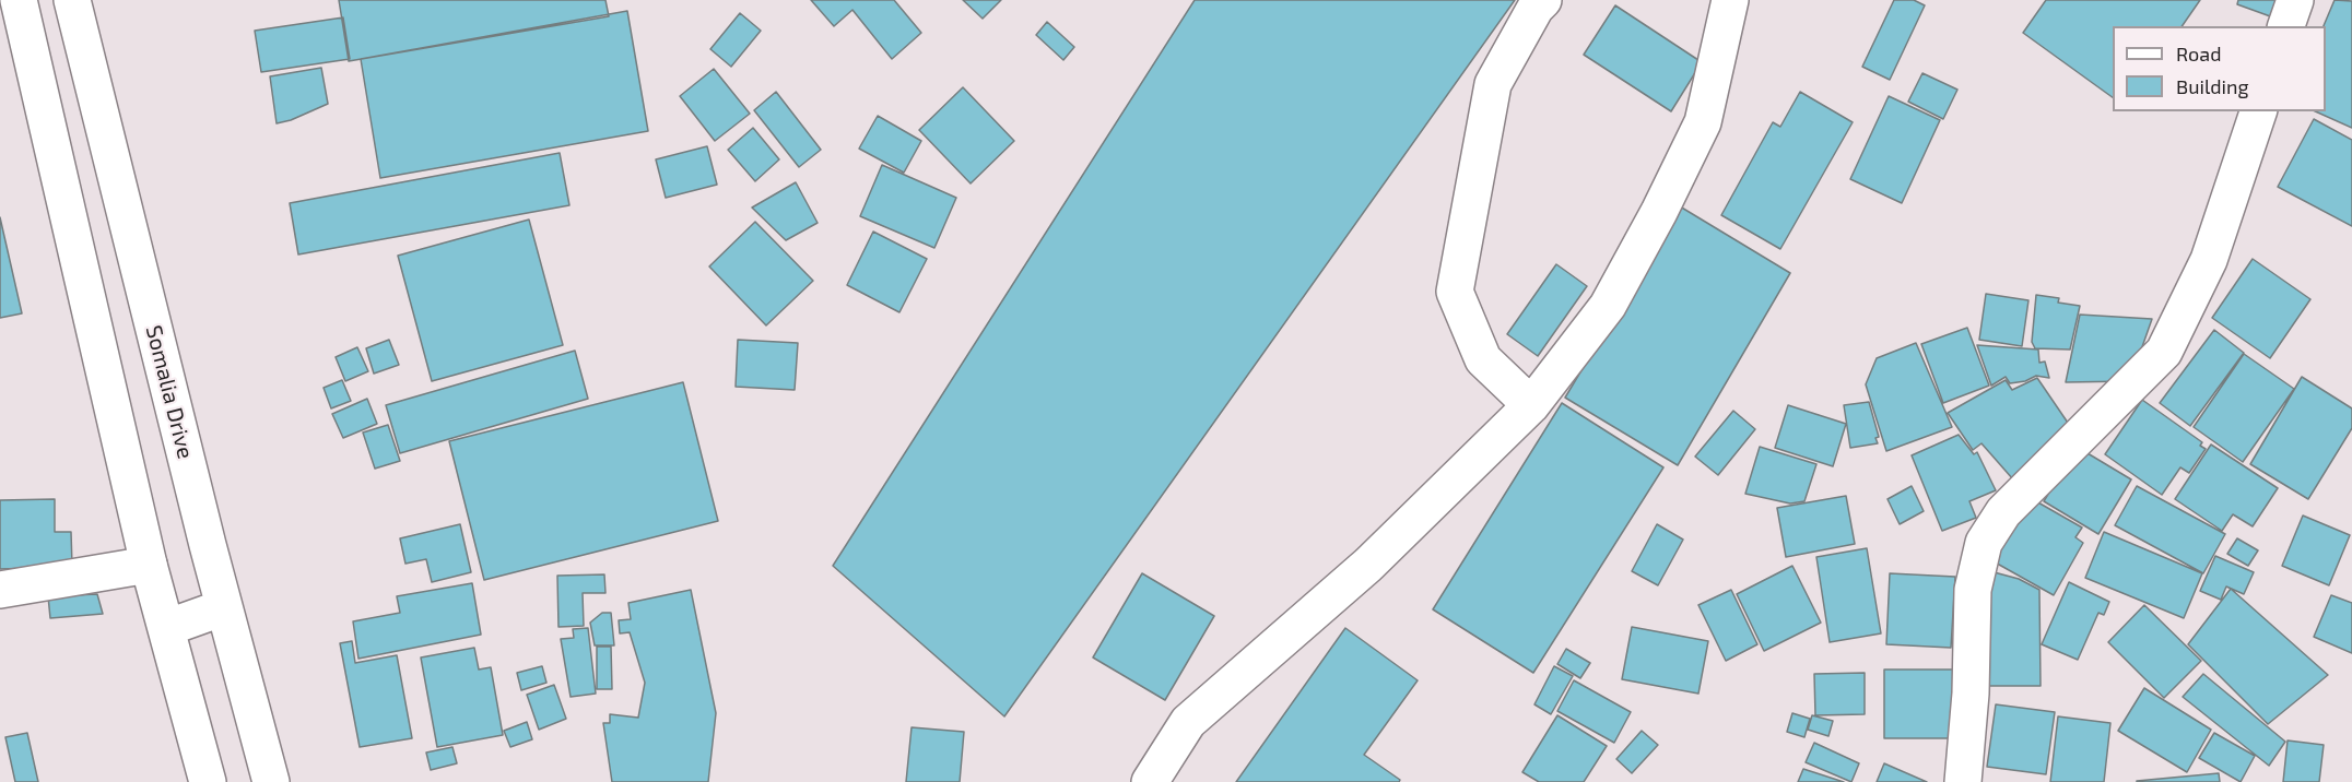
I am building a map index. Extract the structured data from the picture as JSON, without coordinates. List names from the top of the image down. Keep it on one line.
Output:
{"streets":{"main road":["Somalia Drive"]},"legend":["Road","Building"]}
